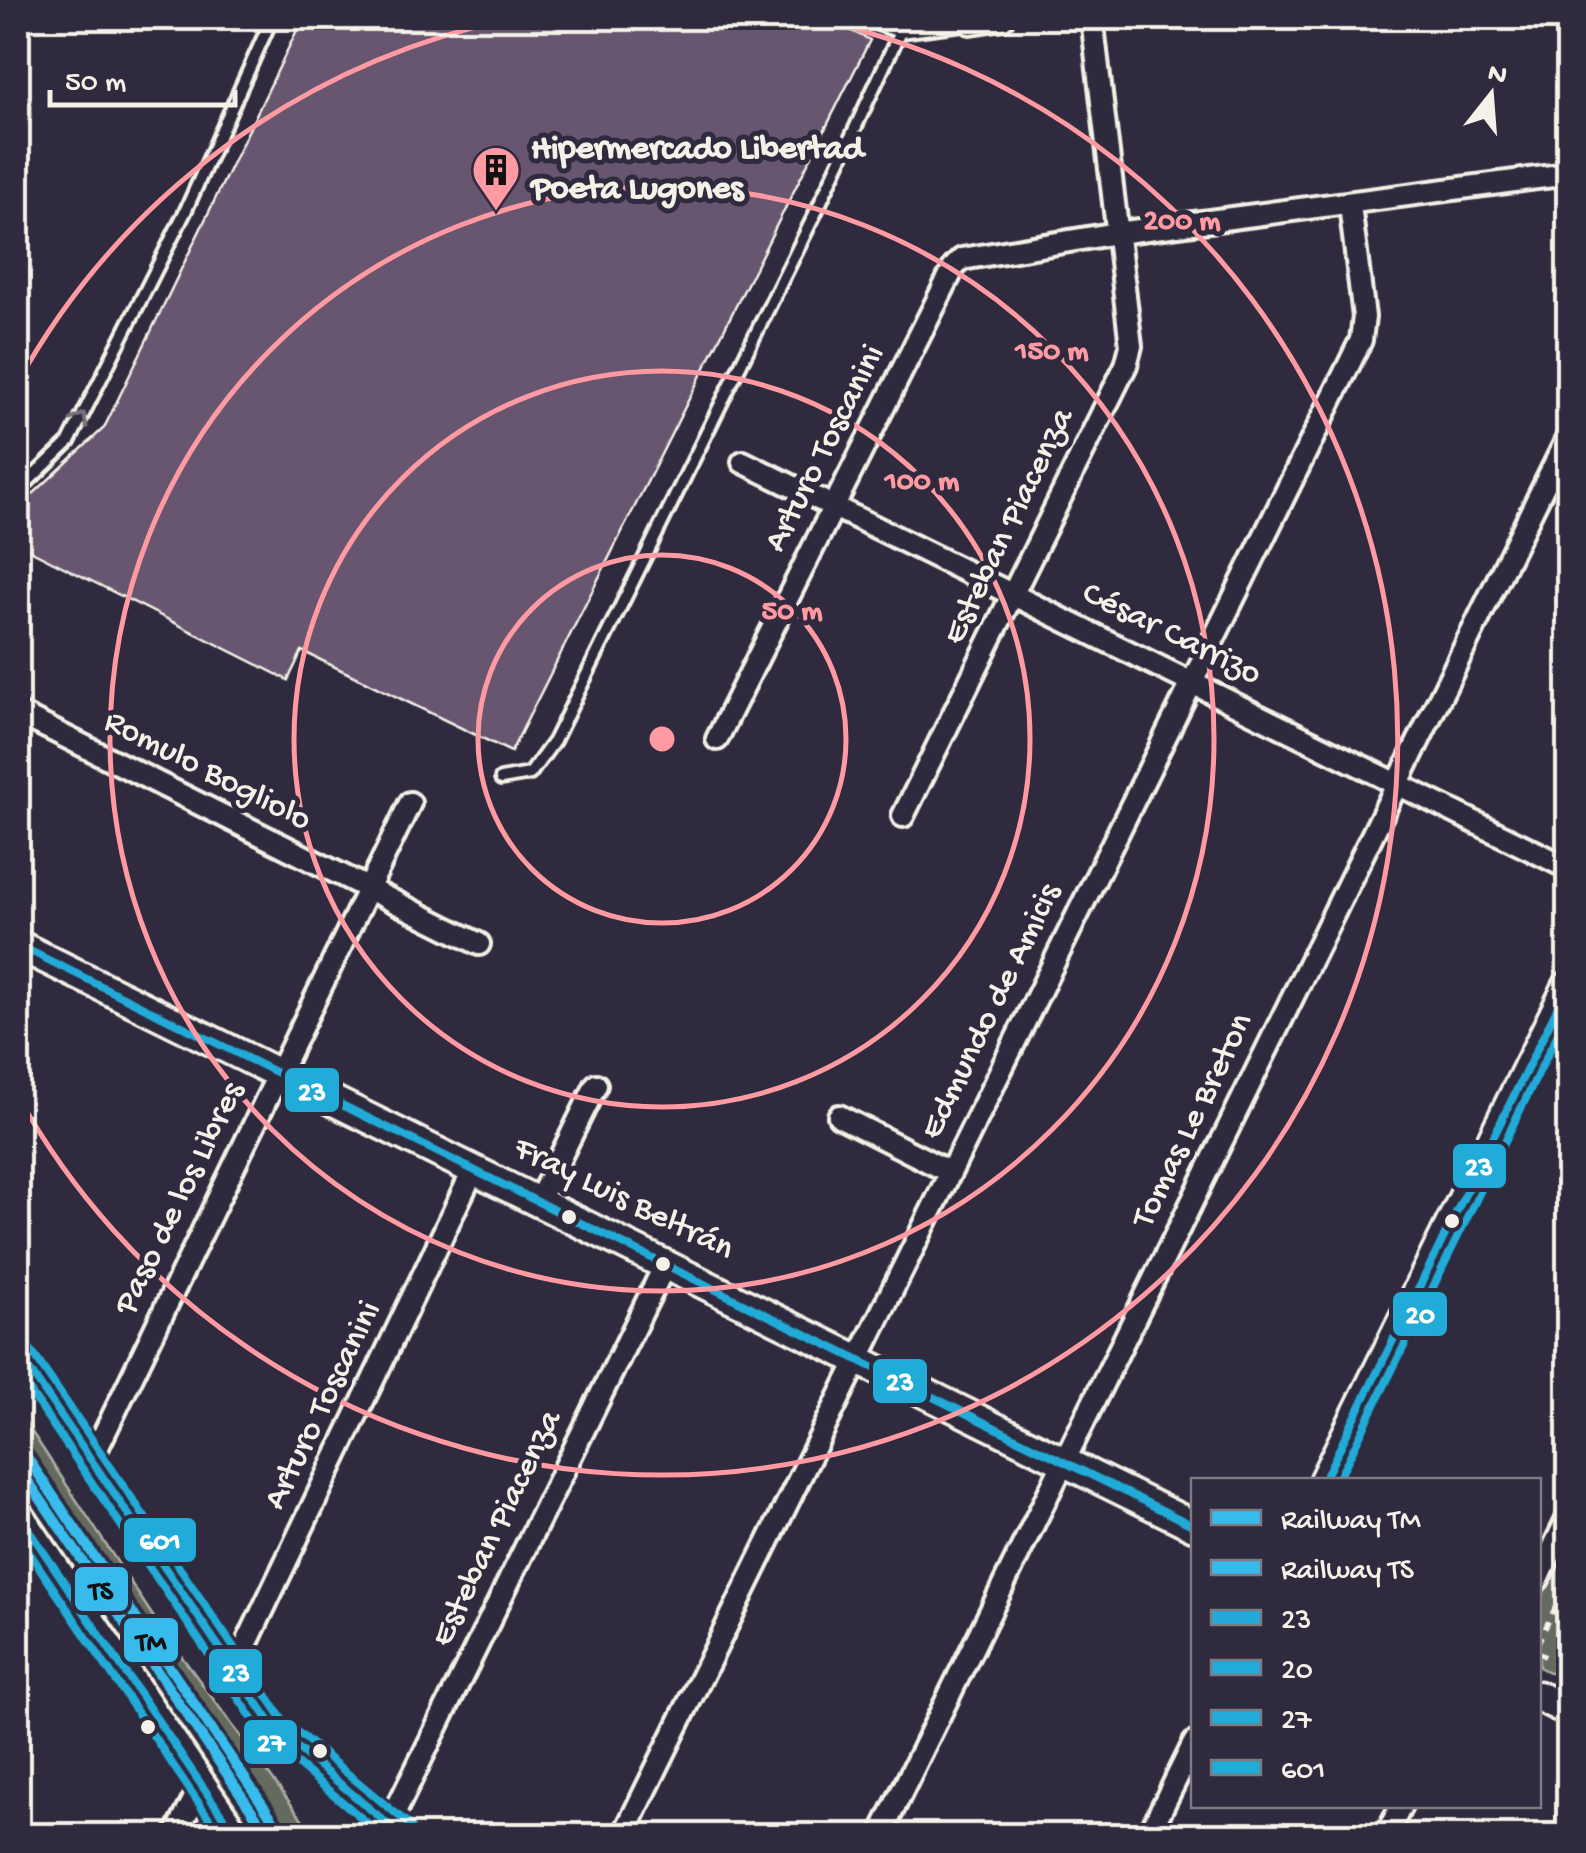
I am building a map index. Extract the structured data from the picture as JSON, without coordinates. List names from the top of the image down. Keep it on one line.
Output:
{"streets":{"main road":["Fray Luis Beltrán"],"street":["Arturo Toscanini","Esteban Piacenza","César Carrizo","Romulo Bogliolo","Edmundo de Amicis","Tomas Le Breton","Paso de los Libres"]},"crossings":[["Arturo Toscanini","Esteban Piacenza"],["Arturo Toscanini","César Carrizo"],["Arturo Toscanini","Fray Luis Beltrán"],["Esteban Piacenza","César Carrizo"],["Esteban Piacenza","Fray Luis Beltrán"],["César Carrizo","Edmundo de Amicis"],["César Carrizo","Tomas Le Breton"],["Romulo Bogliolo","Paso de los Libres"],["Edmundo de Amicis","Fray Luis Beltrán"],["Tomas Le Breton","Fray Luis Beltrán"],["Paso de los Libres","Fray Luis Beltrán"]],"places":{"building":["Hipermercado Libertad Poeta Lugones"]},"lines":["transit line 23","transit line 20","transit line 601","transit line 27","rail line TM","rail line TS"],"legend":["Railway TM","Railway TS","23","20","27","601"],"scale_bar":"50 m","north":"top","rings":["200 m","150 m","100 m","50 m"]}
